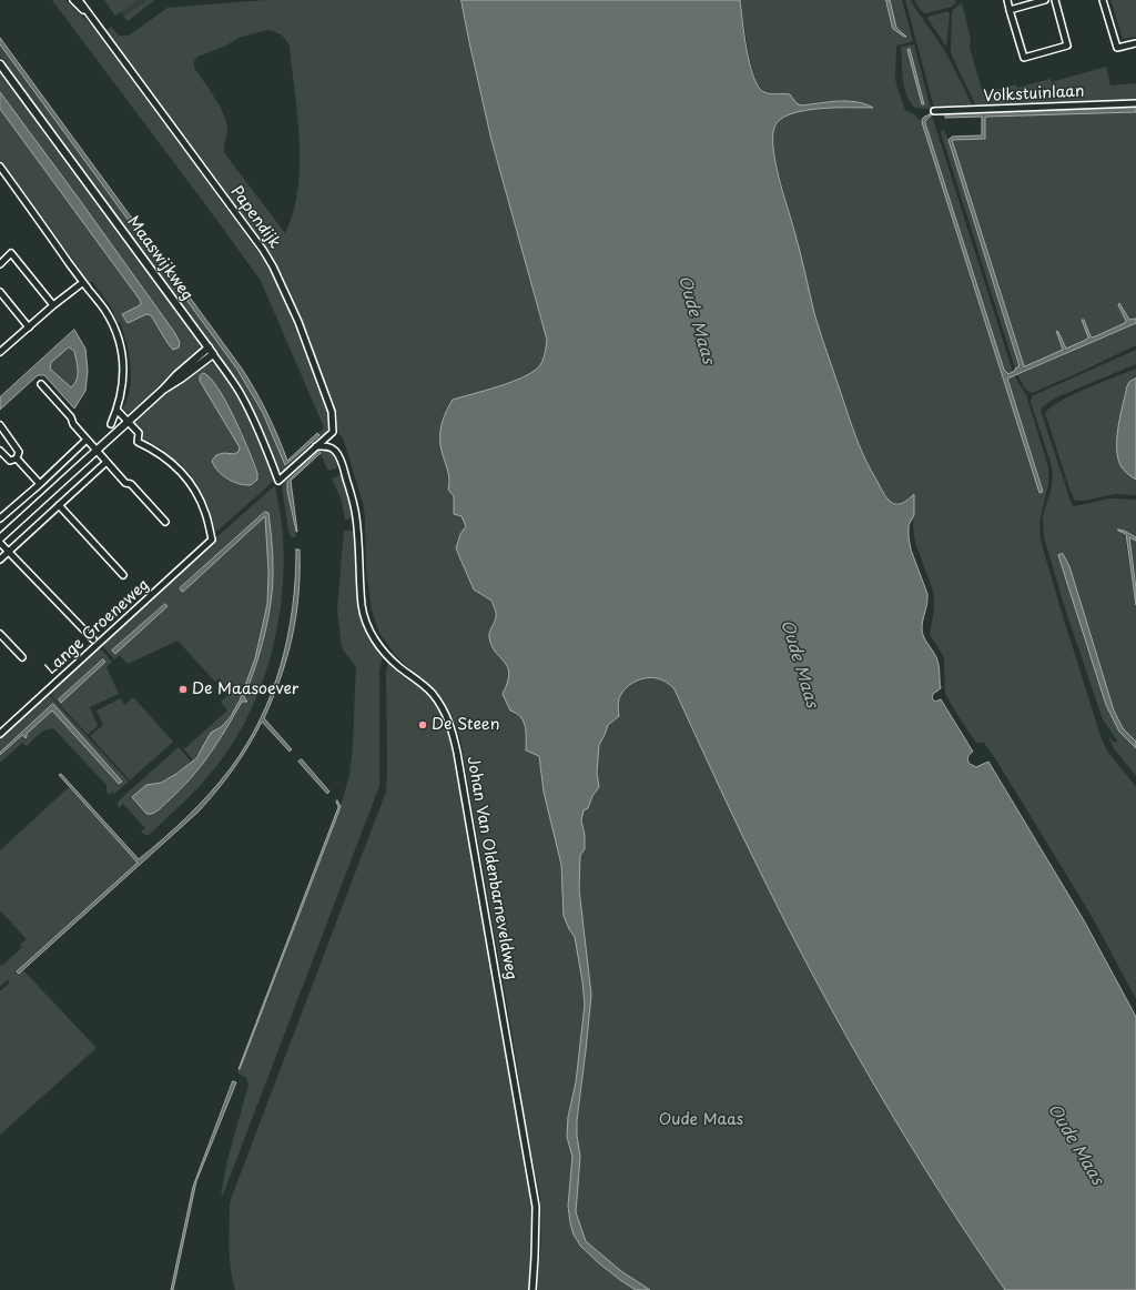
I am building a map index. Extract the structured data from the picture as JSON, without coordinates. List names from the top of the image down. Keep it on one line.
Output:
{"streets":{"street":["Volkstuinlaan","Papendijk","Maaswijkweg","Lange Groeneweg","Johan Van Oldenbarneveldweg"]},"crossings":[["Papendijk","Maaswijkweg"],["Papendijk","Johan Van Oldenbarneveldweg"],["Maaswijkweg","Johan Van Oldenbarneveldweg"]],"water":["Oude Maas"],"parks":["Oude Maas"],"places":["De Maasoever","De Steen"]}
